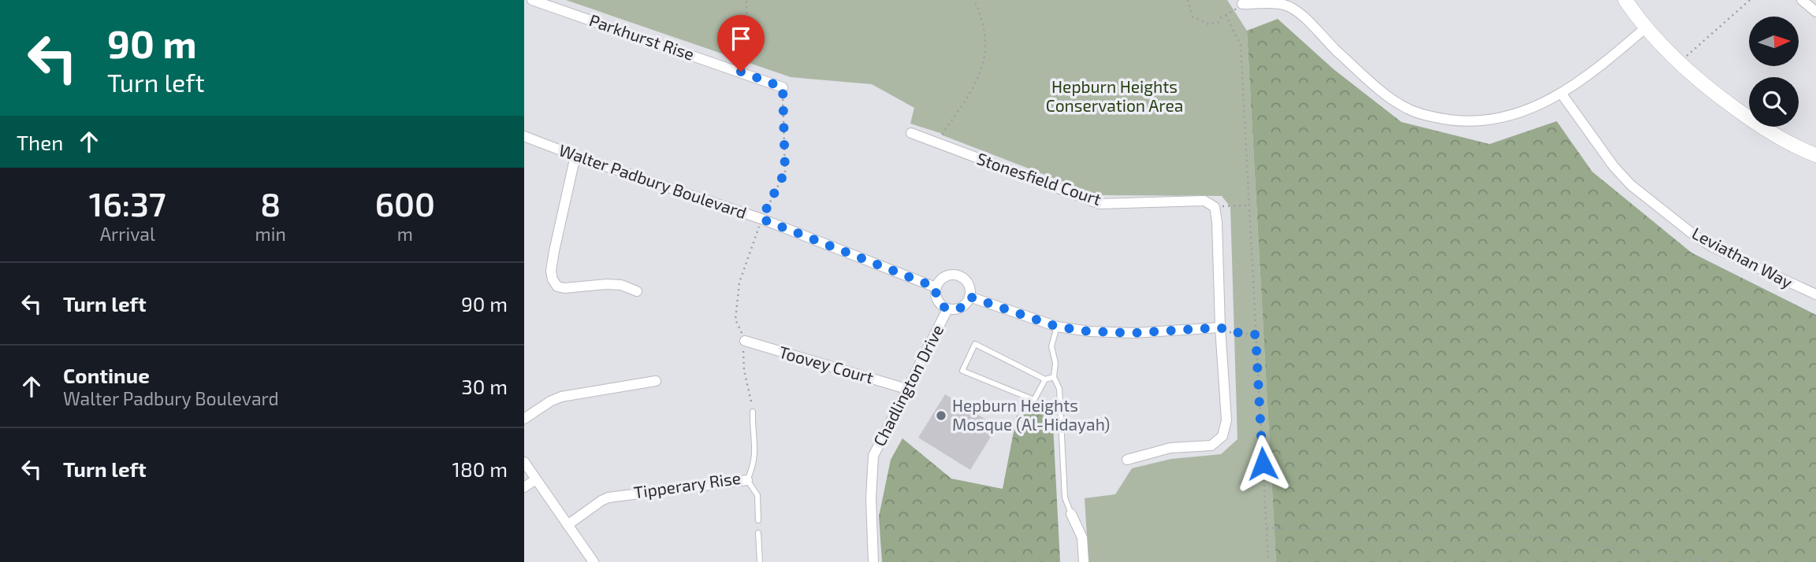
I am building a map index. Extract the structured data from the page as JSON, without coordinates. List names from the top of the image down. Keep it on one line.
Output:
{"streets":{"street":["Parkhurst Rise","Stonesfield Court","Walter Padbury Boulevard","Leviathan Way","Toovey Court","Chadlington Drive","Tipperary Rise"]},"crossings":[["Walter Padbury Boulevard","Chadlington Drive"],["Toovey Court","Chadlington Drive"]],"parks":["Hepburn Heights Conservation Area"],"places":["Hepburn Heights Mosque (Al-Hidayah)"],"north":"right","page":{"turn":["90 m","Turn left"],"then":"Then","eta":["16:37","Arrival","8","min","600","m"],"list":[{"name":"Turn left","value":"90 m"},{"name":"Continue","note":"Walter Padbury Boulevard","value":"30 m"},{"name":"Turn left","value":"180 m"}]}}
